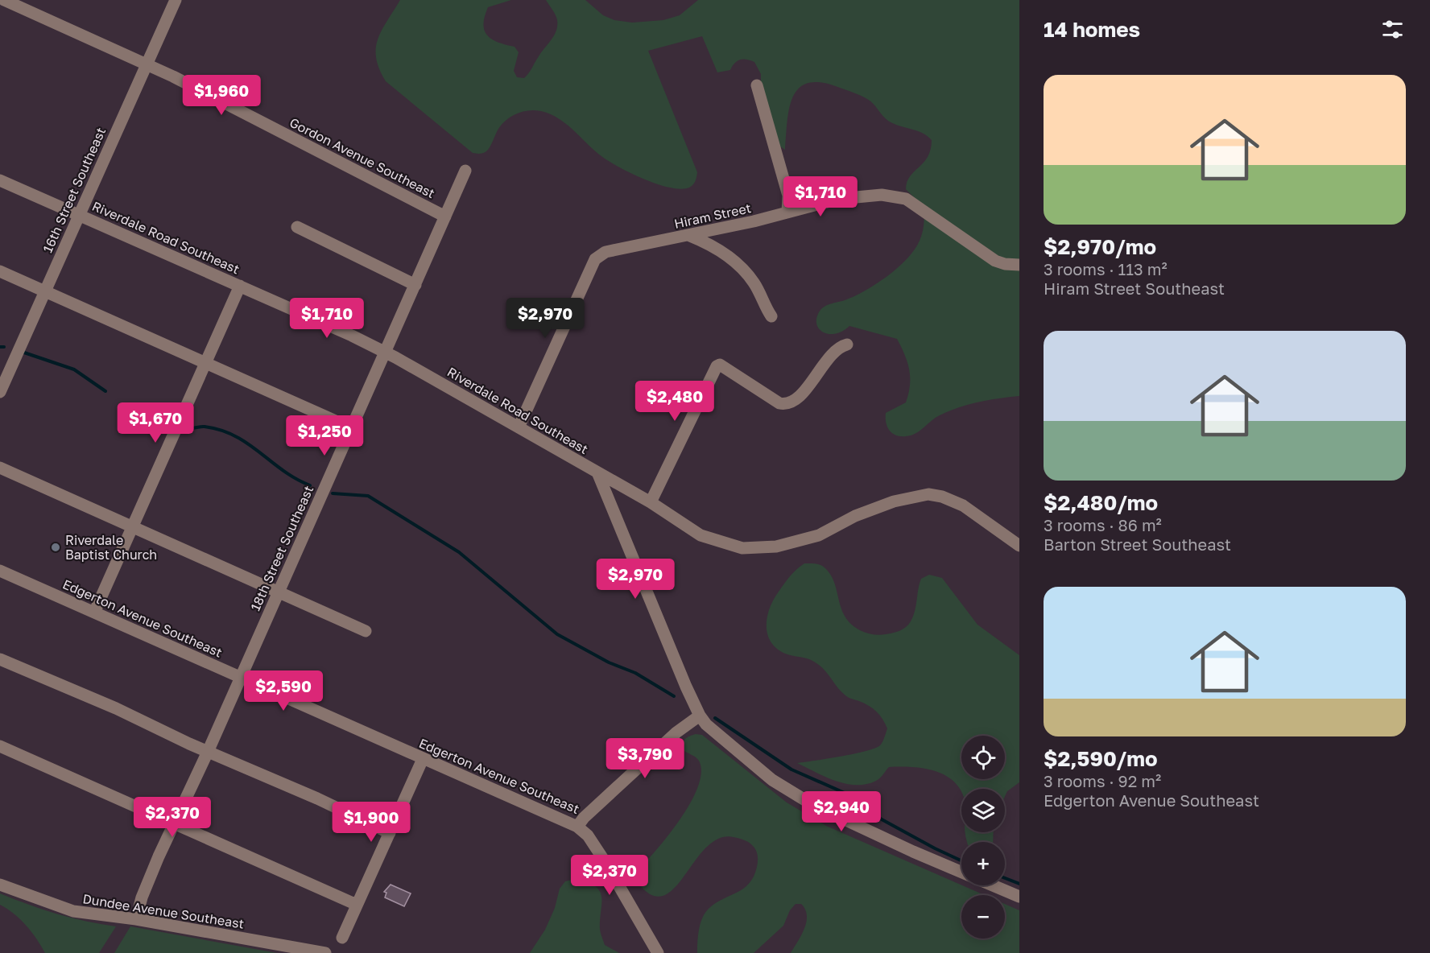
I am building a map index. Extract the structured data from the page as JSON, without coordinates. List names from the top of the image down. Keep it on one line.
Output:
{"streets":{"street":["Gordon Avenue Southeast","16th Street Southeast","Hiram Street","Riverdale Road Southeast","18th Street Southeast","Edgerton Avenue Southeast","Dundee Avenue Southeast"]},"crossings":[["Gordon Avenue Southeast","16th Street Southeast"],["Gordon Avenue Southeast","18th Street Southeast"],["16th Street Southeast","Riverdale Road Southeast"],["Hiram Street","Riverdale Road Southeast"],["Riverdale Road Southeast","18th Street Southeast"],["18th Street Southeast","Edgerton Avenue Southeast"],["18th Street Southeast","Dundee Avenue Southeast"]],"places":["Riverdale Baptist Church"],"page":{"heading":"14 homes","list":[{"name":"$2,970/mo","note":"3 rooms · 113 m² · Hiram Street Southeast"},{"name":"$2,480/mo","note":"3 rooms · 86 m² · Barton Street Southeast"},{"name":"$2,590/mo","note":"3 rooms · 92 m² · Edgerton Avenue Southeast"}],"price":["$1,960","$1,710","$1,710","$2,970","$2,480","$1,670","$1,250","$2,970","$2,590","$3,790","$2,940","$2,370","$1,900","$2,370"],"map_buttons":["+","−"]}}
